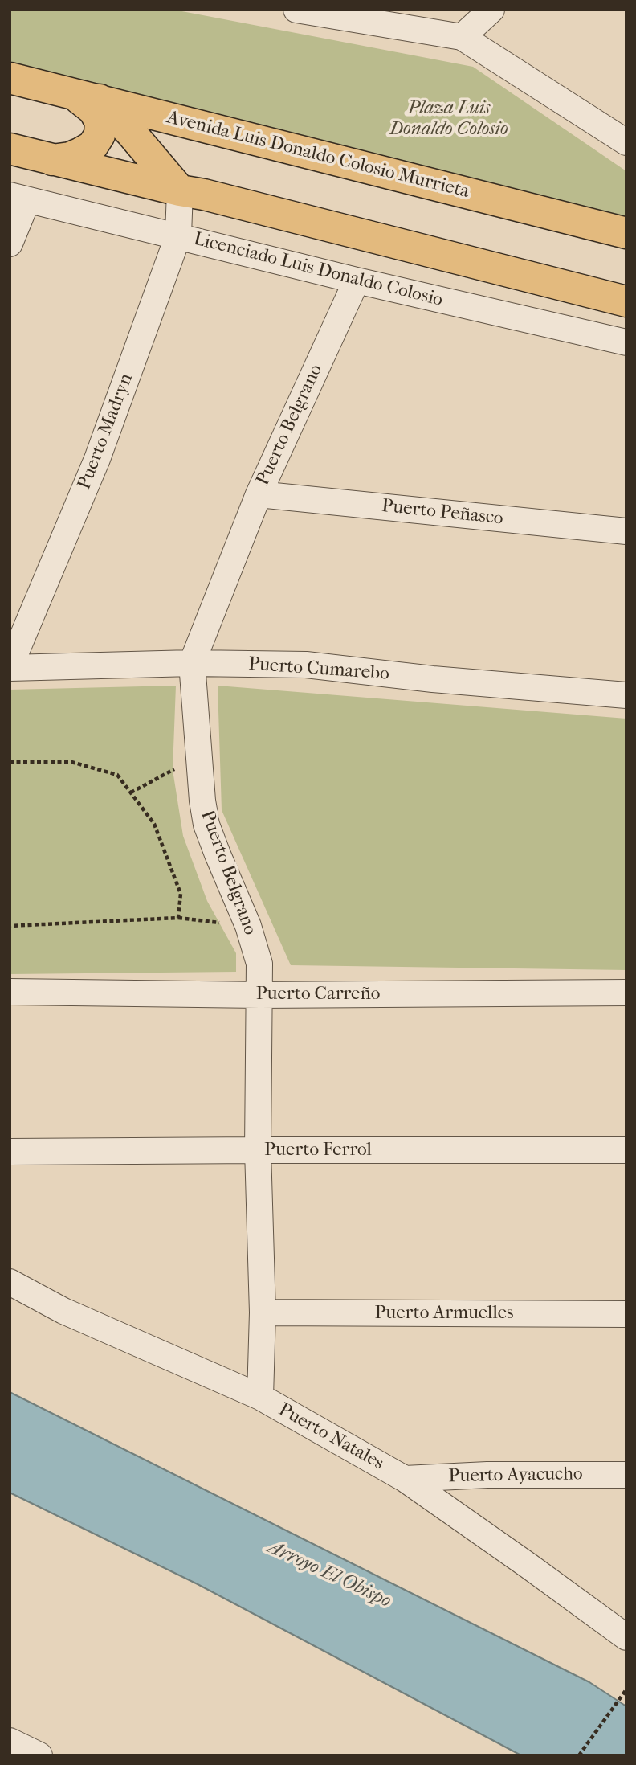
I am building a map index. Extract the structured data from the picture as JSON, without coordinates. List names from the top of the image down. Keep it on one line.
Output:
{"streets":{"main road":["Avenida Luis Donaldo Colosio Murrieta"],"street":["Licenciado Luis Donaldo Colosio","Puerto Belgrano","Puerto Madryn","Puerto Peñasco","Puerto Cumarebo","Puerto Carreño","Puerto Ferrol","Puerto Armuelles","Puerto Natales","Puerto Ayacucho"]},"crossings":[["Licenciado Luis Donaldo Colosio","Puerto Belgrano"],["Licenciado Luis Donaldo Colosio","Puerto Madryn"],["Puerto Belgrano","Puerto Peñasco"],["Puerto Belgrano","Puerto Cumarebo"],["Puerto Belgrano","Puerto Carreño"],["Puerto Belgrano","Puerto Ferrol"],["Puerto Belgrano","Puerto Armuelles"],["Puerto Belgrano","Puerto Natales"],["Puerto Madryn","Puerto Cumarebo"],["Puerto Natales","Puerto Ayacucho"]],"water":["Arroyo El Obispo"],"parks":["Plaza Luis Donaldo Colosio"]}
